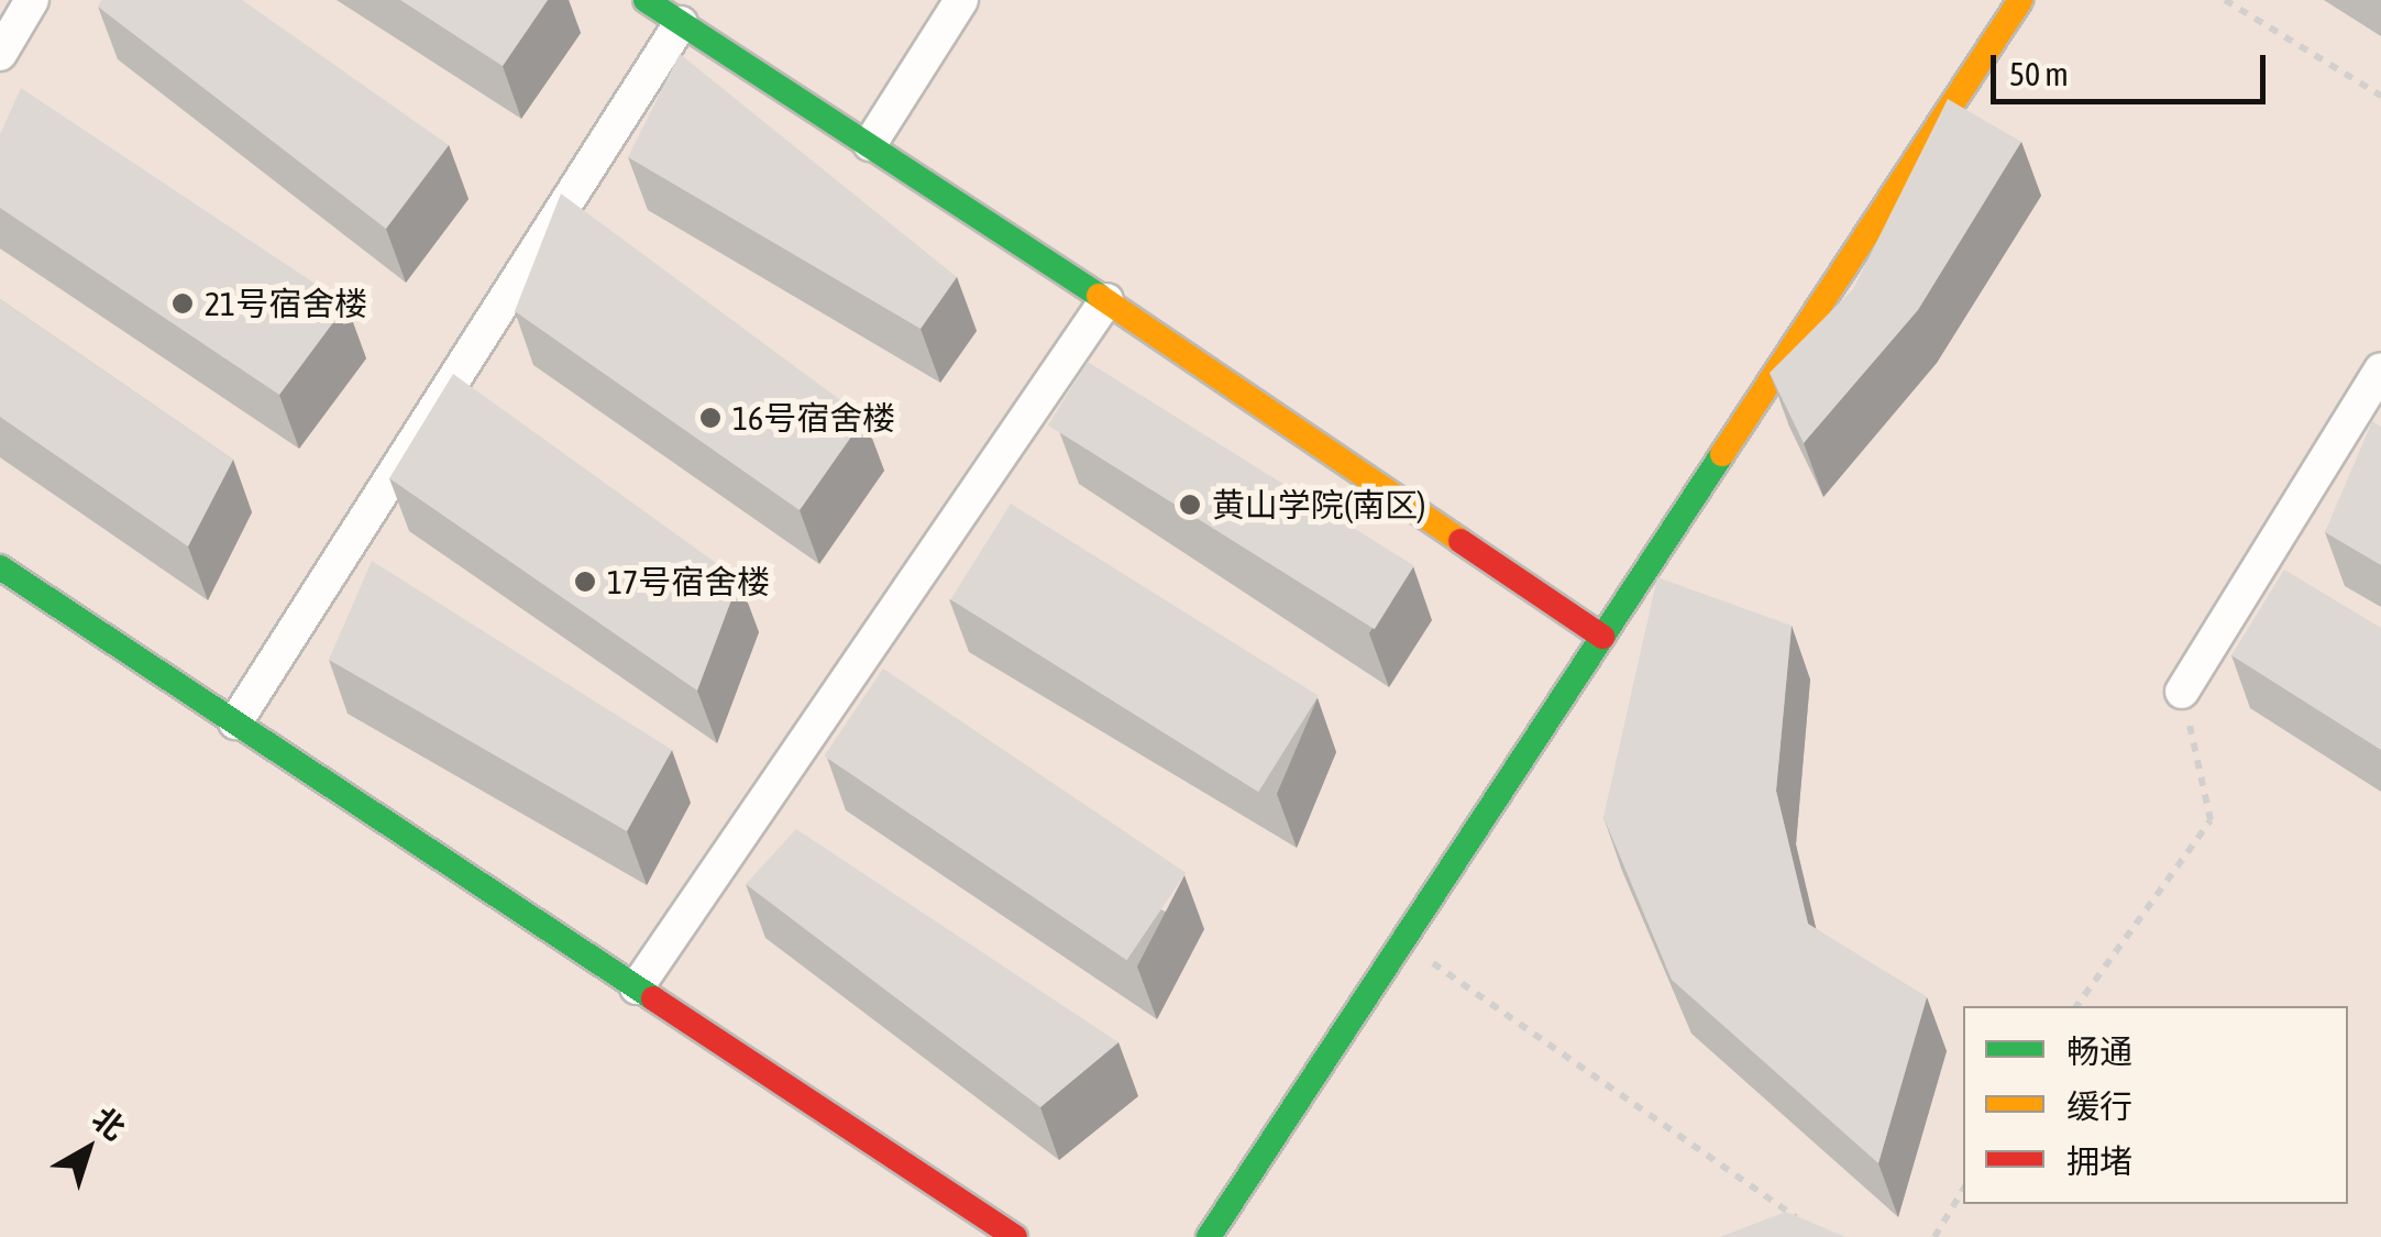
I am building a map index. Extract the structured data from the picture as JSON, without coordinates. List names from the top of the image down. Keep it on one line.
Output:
{"places":["21号宿舍楼","16号宿舍楼","黄山学院(南区)","17号宿舍楼"],"legend":["畅通","缓行","拥堵"],"scale_bar":"50 m","north":"top right"}
